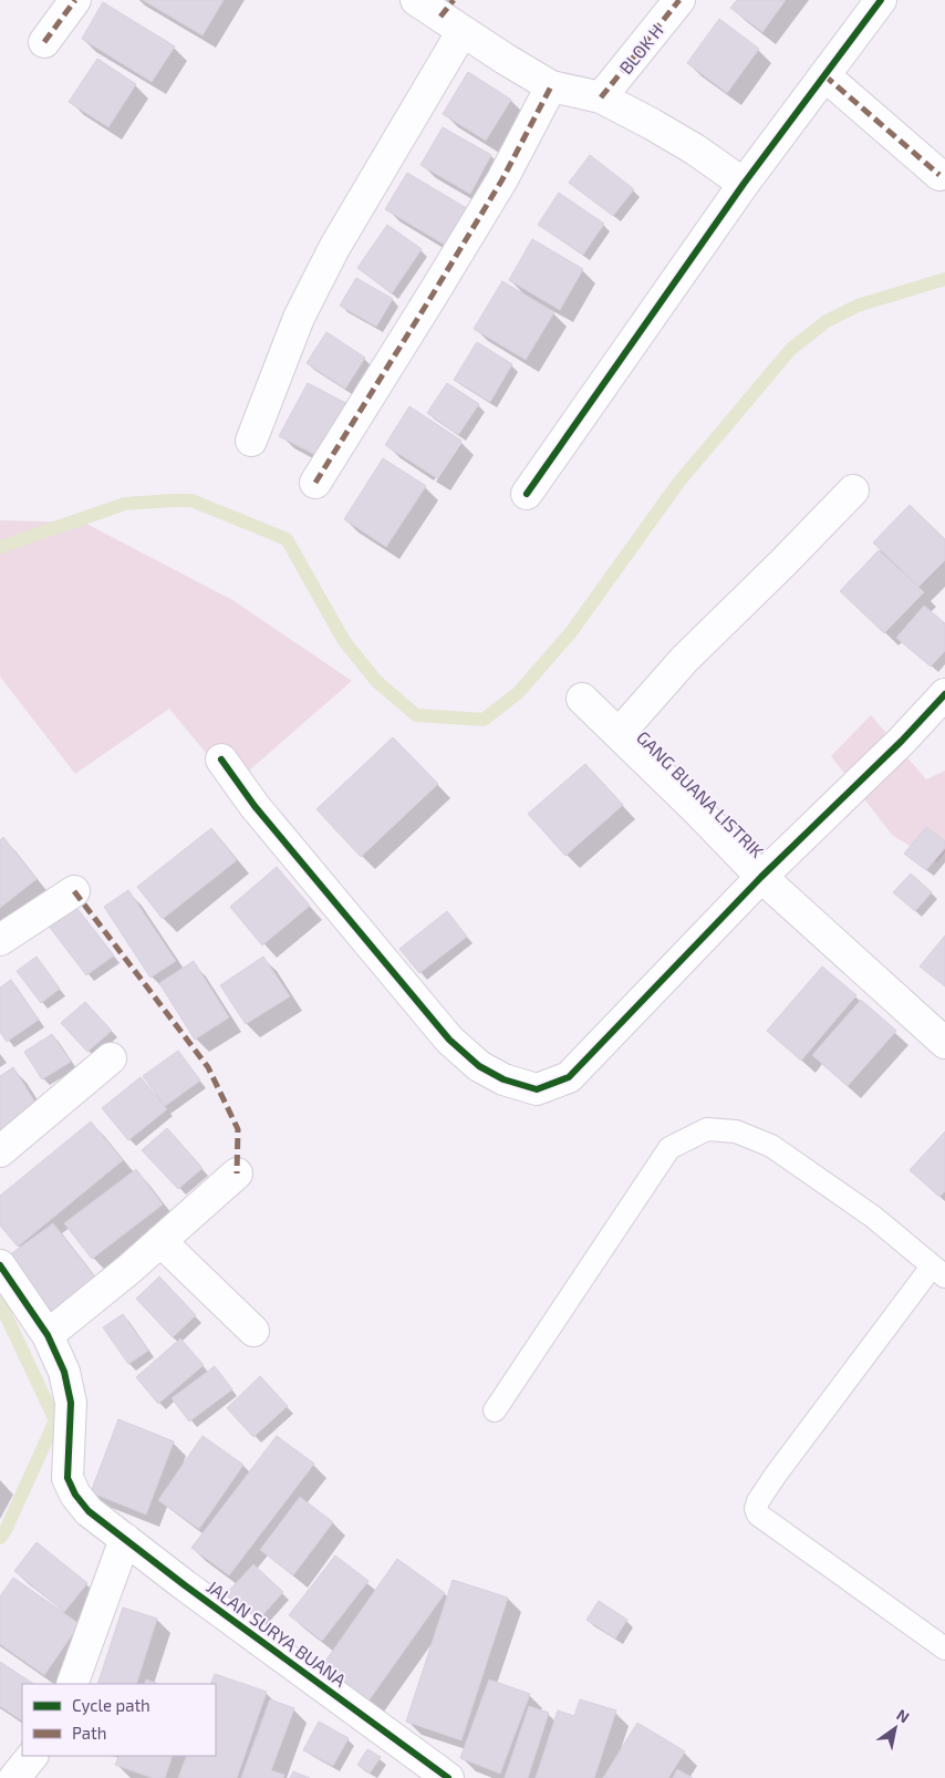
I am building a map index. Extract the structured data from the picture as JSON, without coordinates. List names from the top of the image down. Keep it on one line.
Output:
{"streets":{"street":["BLOK H","GANG BUANA LISTRIK","JALAN SURYA BUANA"]},"legend":["Cycle path","Path"],"north":"top right"}
